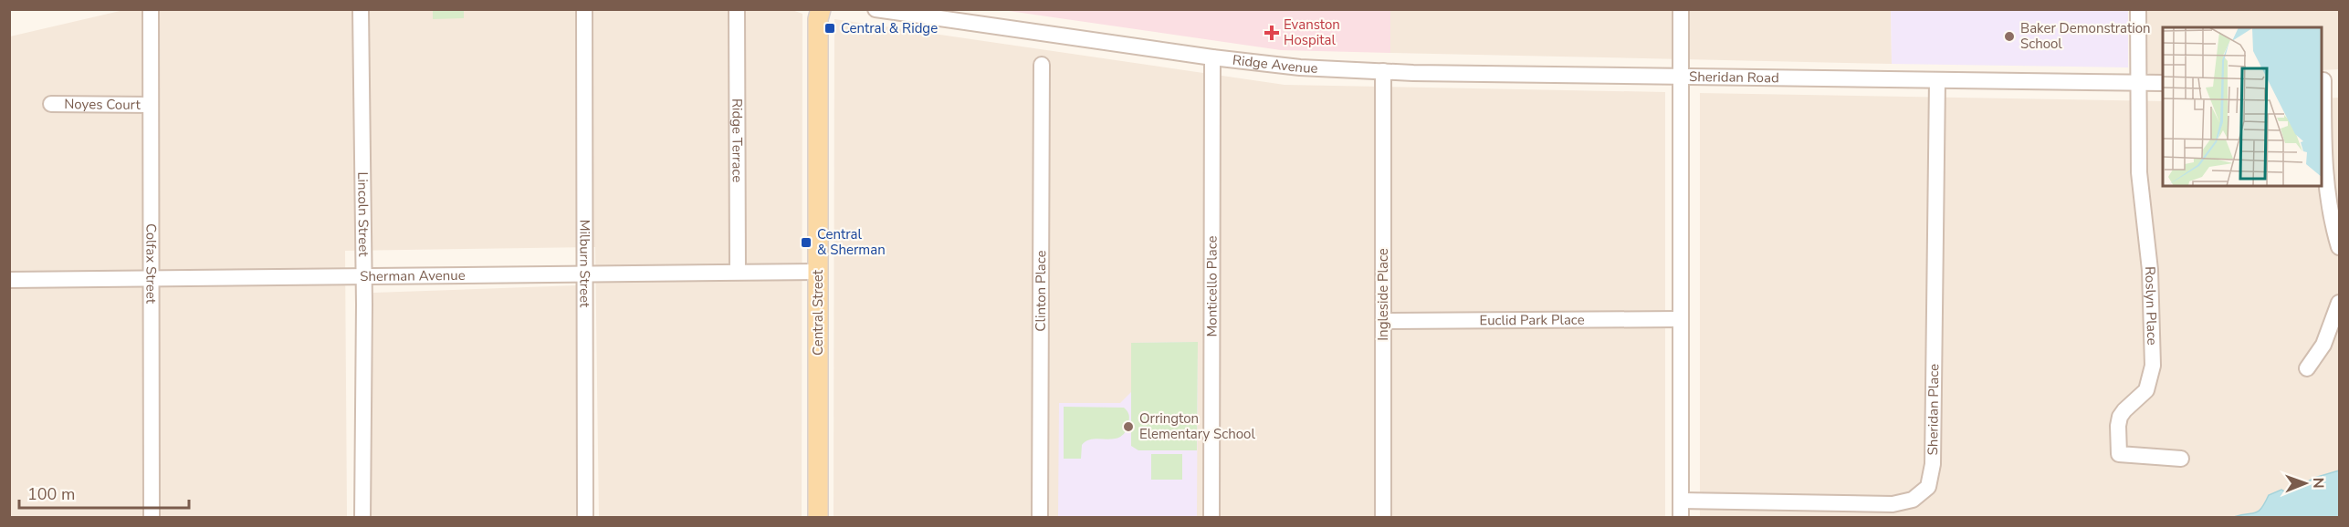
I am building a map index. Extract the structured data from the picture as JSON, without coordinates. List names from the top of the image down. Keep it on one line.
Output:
{"streets":{"main road":["Central Street"],"street":["Ridge Avenue","Sheridan Road","Noyes Court","Ridge Terrace","Lincoln Street","Colfax Street","Milburn Street","Sherman Avenue","Monticello Place","Clinton Place","Ingleside Place","Roslyn Place","Euclid Park Place","Sheridan Place"]},"crossings":[["Ridge Avenue","Sheridan Road"],["Ridge Avenue","Monticello Place"],["Ridge Avenue","Ingleside Place"],["Sheridan Road","Roslyn Place"],["Sheridan Road","Euclid Park Place"],["Sheridan Road","Sheridan Place"],["Noyes Court","Colfax Street"],["Ridge Terrace","Sherman Avenue"],["Lincoln Street","Sherman Avenue"],["Colfax Street","Sherman Avenue"],["Milburn Street","Sherman Avenue"],["Sherman Avenue","Central Street"],["Ingleside Place","Euclid Park Place"]],"places":{"transit":["Central & Ridge","Central & Sherman"],"health":["Evanston Hospital"],"other":["Baker Demonstration School","Orrington Elementary School"]},"scale_bar":"100 m","north":"right"}
